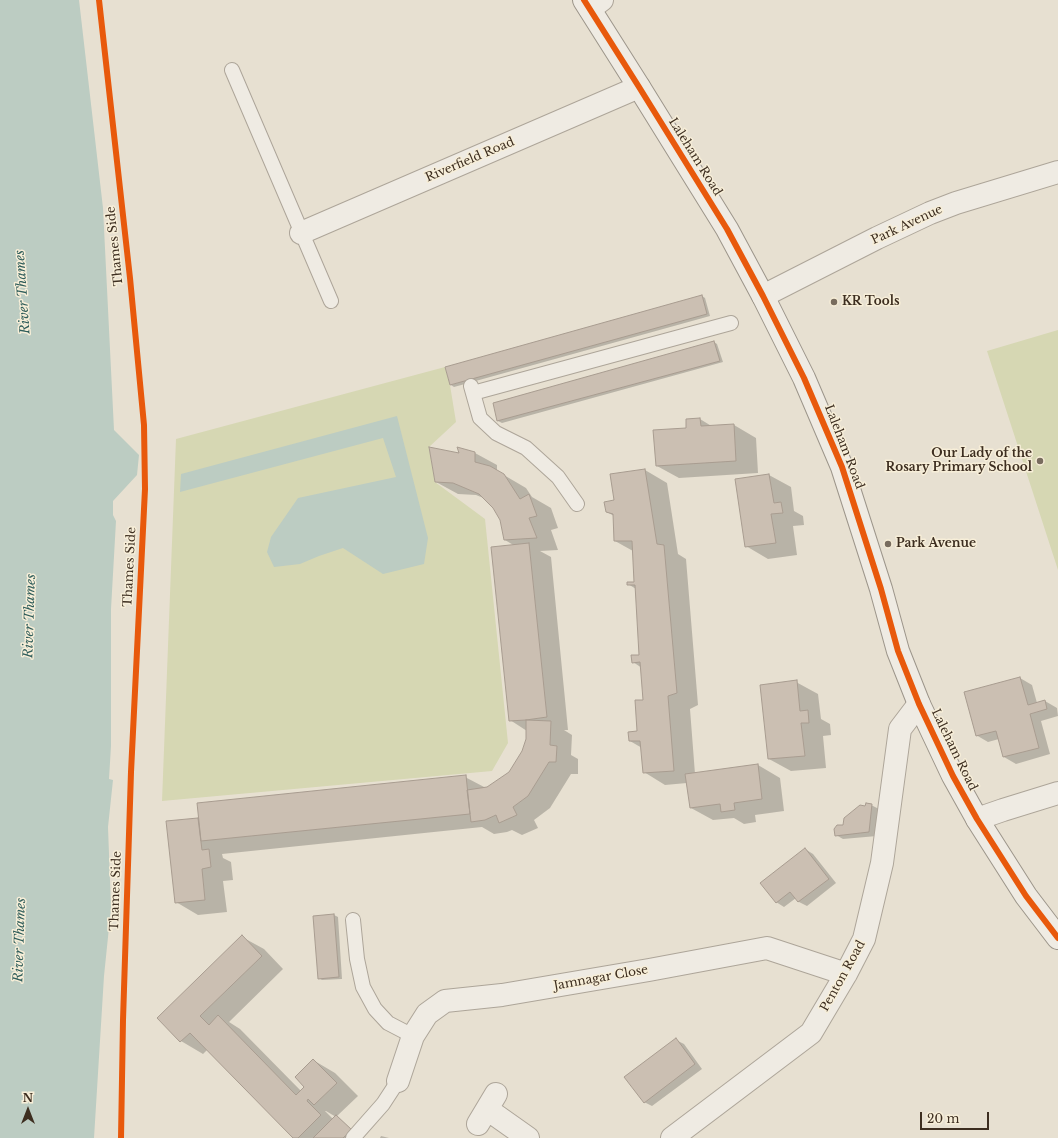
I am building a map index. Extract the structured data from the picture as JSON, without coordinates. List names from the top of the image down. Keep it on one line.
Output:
{"streets":{"street":["Laleham Road","Riverfield Road","Park Avenue","Penton Road","Jamnagar Close"],"cycle path":["Thames Side"]},"crossings":[["Laleham Road","Riverfield Road"],["Laleham Road","Park Avenue"],["Laleham Road","Penton Road"],["Penton Road","Jamnagar Close"]],"water":["River Thames"],"places":["KR Tools","Our Lady of the Rosary Primary School","Park Avenue"],"scale_bar":"20 m","north":"top"}
